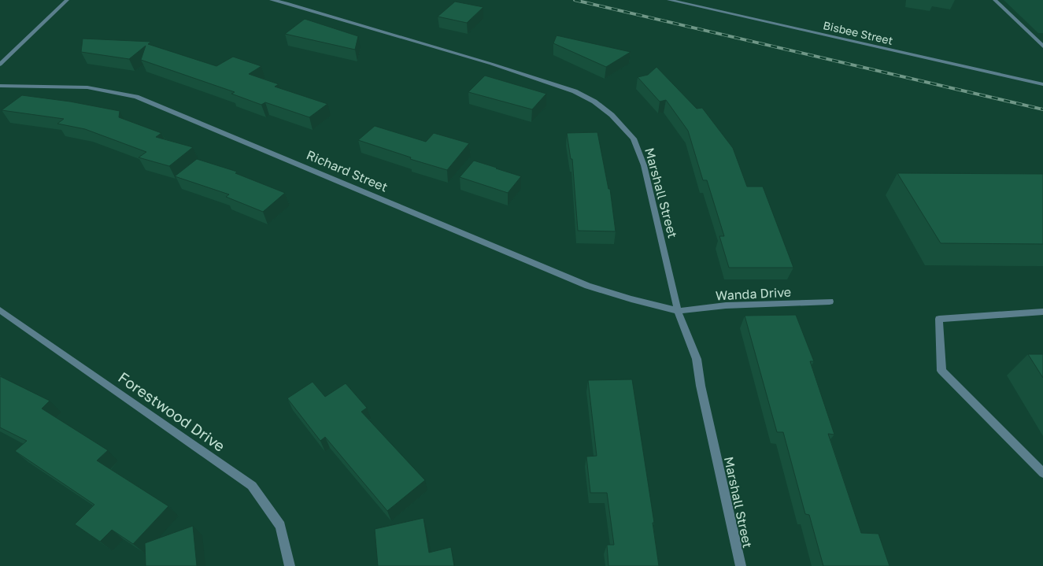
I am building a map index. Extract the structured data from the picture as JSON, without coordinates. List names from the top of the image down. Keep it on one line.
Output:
{"streets":{"street":["Bisbee Street","Richard Street","Marshall Street","Wanda Drive","Forestwood Drive"]},"crossings":[["Richard Street","Marshall Street"],["Richard Street","Wanda Drive"],["Marshall Street","Wanda Drive"]]}
